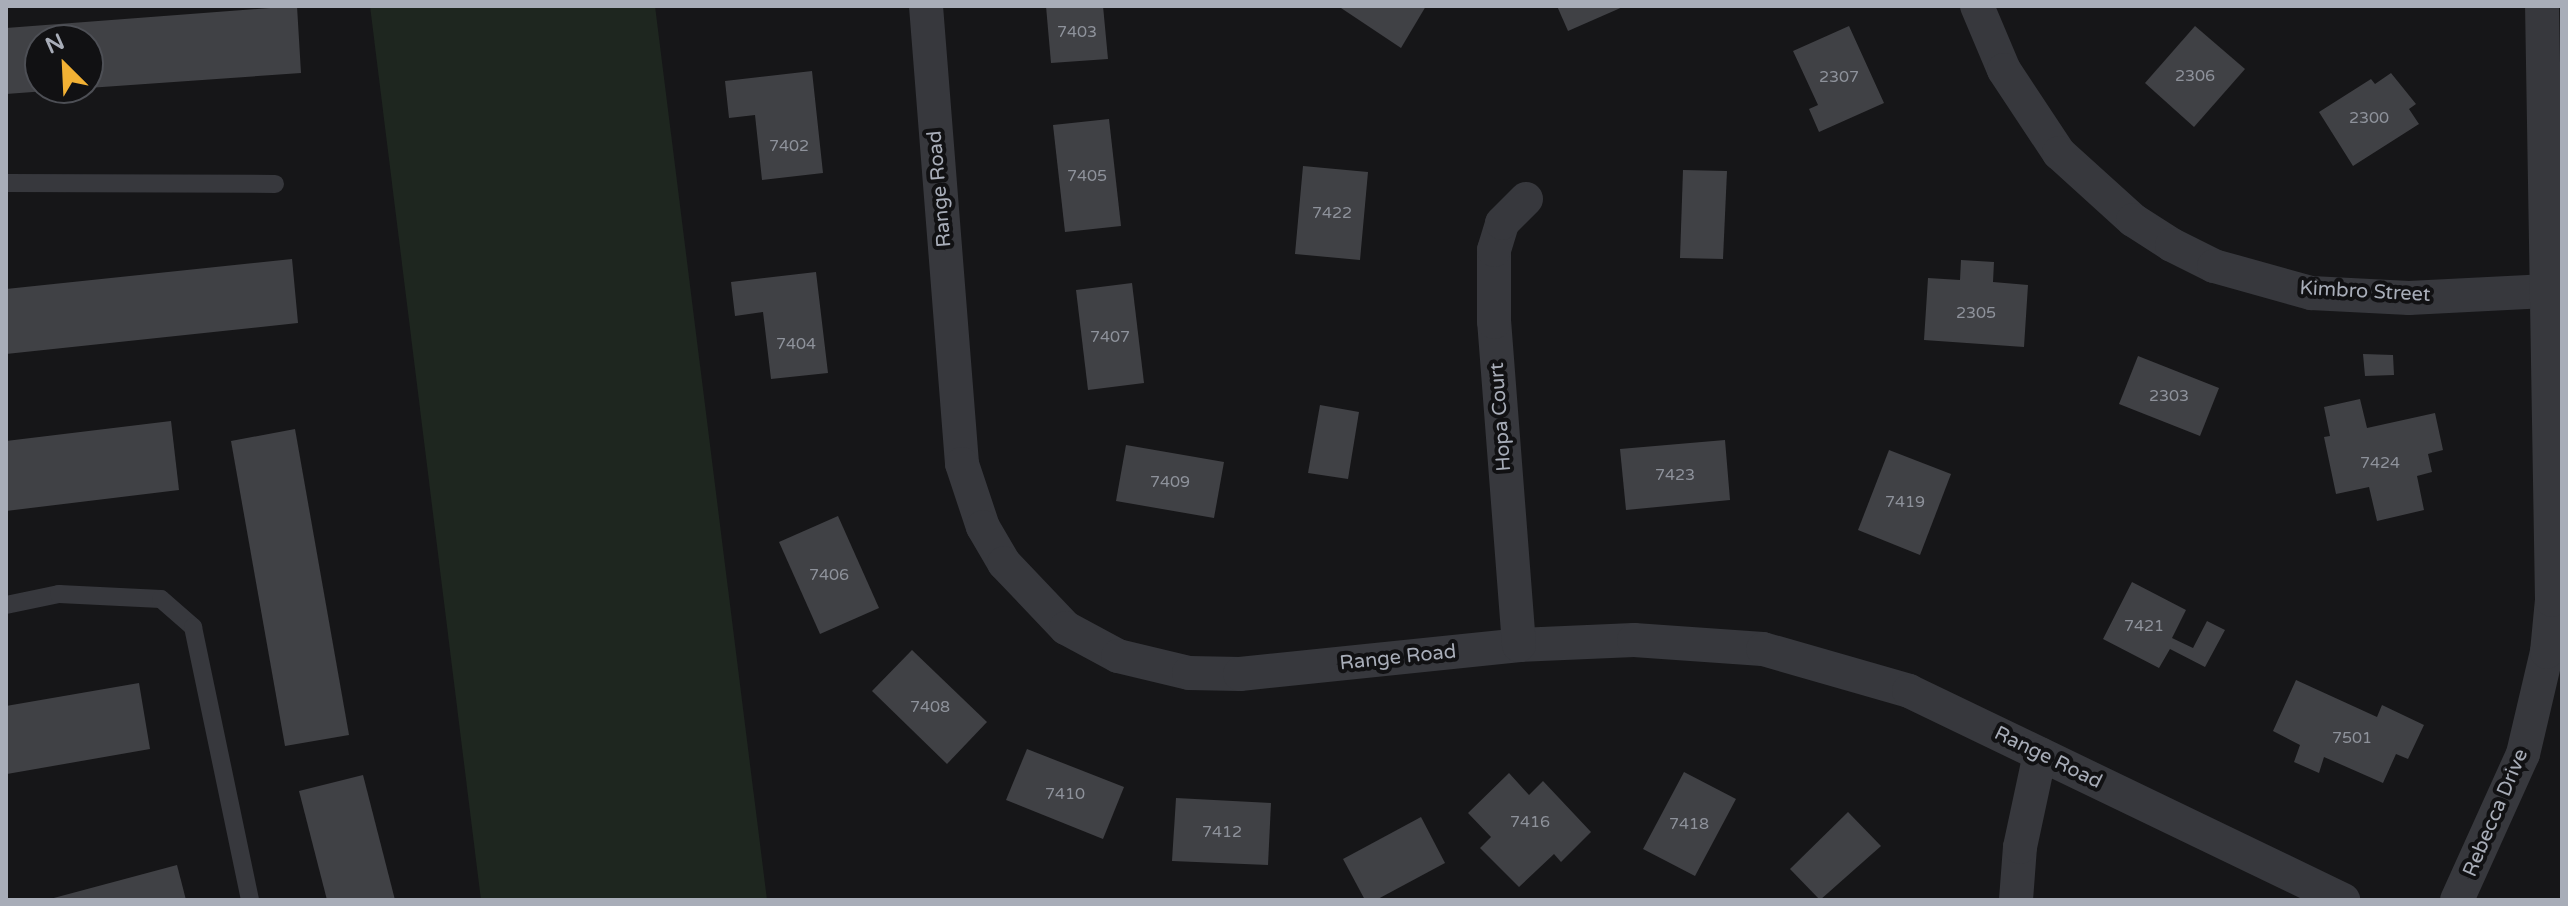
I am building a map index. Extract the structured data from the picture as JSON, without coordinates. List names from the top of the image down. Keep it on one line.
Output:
{"streets":{"street":["Range Road","Kimbro Street","Hopa Court","Rebecca Drive"]},"crossings":[["Range Road","Hopa Court"],["Kimbro Street","Rebecca Drive"]],"house_numbers":["7403","2306","2307","2300","7402","7405","7422","2305","7407","7404","2303","7424","7423","7409","7419","7406","7421","7408","7501","7410","7416","7418","7412"],"north":"top left"}
